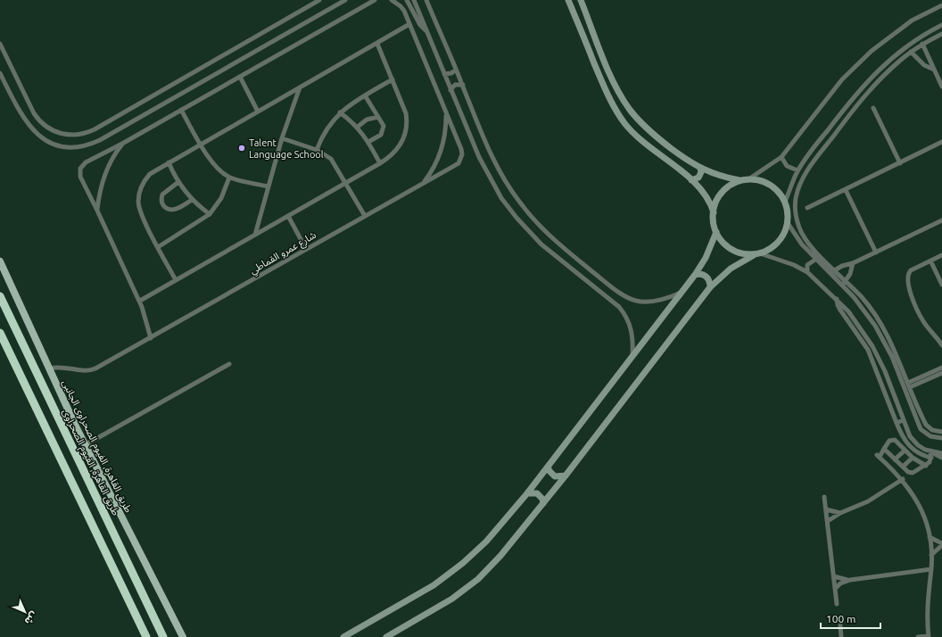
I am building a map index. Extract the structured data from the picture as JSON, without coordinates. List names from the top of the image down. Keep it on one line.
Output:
{"streets":{"highway":["طريق القاهرة, الفيوم الصحراوى"],"main road":["طريق القاهرة, الفيوم الصحراوى الجانبى"],"street":["شارع عمرو القماطي"]},"crossings":[["شارع عمرو القماطي","طريق القاهرة, الفيوم الصحراوى الجانبى"]],"places":["Talent Language School"],"scale_bar":"100 m","north":"bottom right"}
